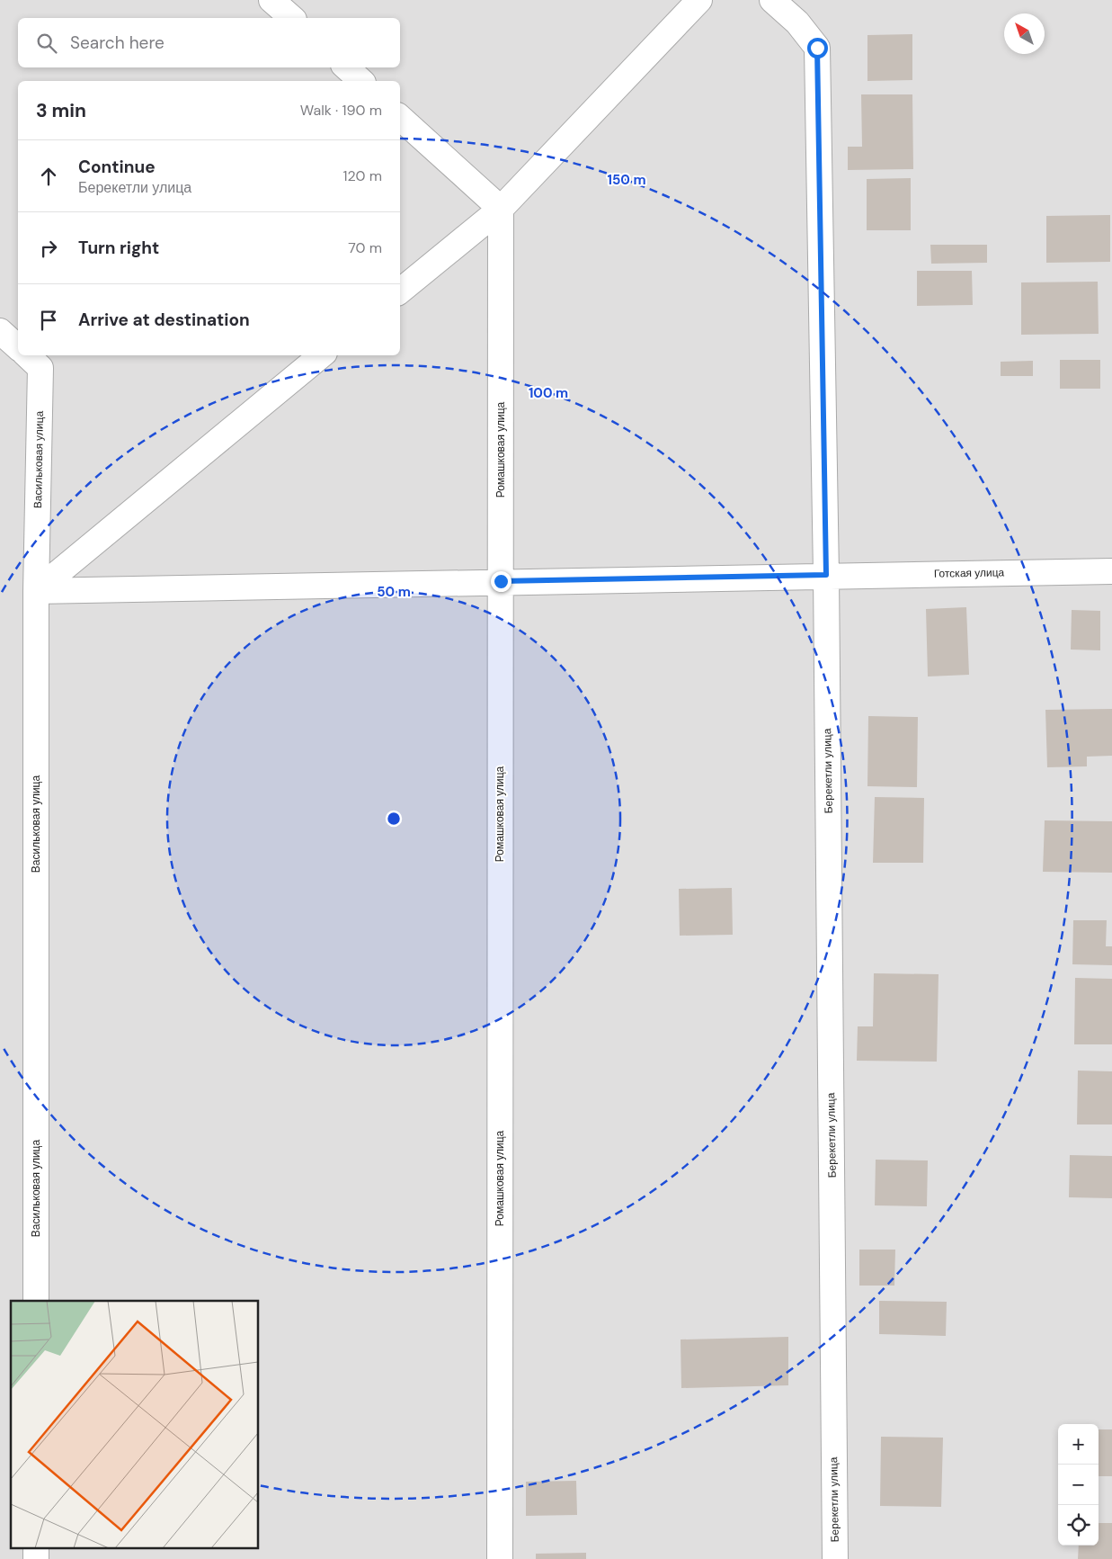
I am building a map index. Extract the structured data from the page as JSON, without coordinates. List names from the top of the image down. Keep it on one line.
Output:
{"streets":{"street":["Ромашковая улица","Васильковая улица","Готская улица","Берекетли улица"]},"crossings":[["Ромашковая улица","Готская улица"],["Васильковая улица","Готская улица"],["Готская улица","Берекетли улица"]],"north":"top left","page":{"search":"Search here","heading":["3 min","Walk · 190 m"],"list":[["Continue","Берекетли улица","120 m"],["Turn right","70 m"],"Arrive at destination"],"map_buttons":["+","−"]},"rings":["150 m","100 m","50 m"]}
